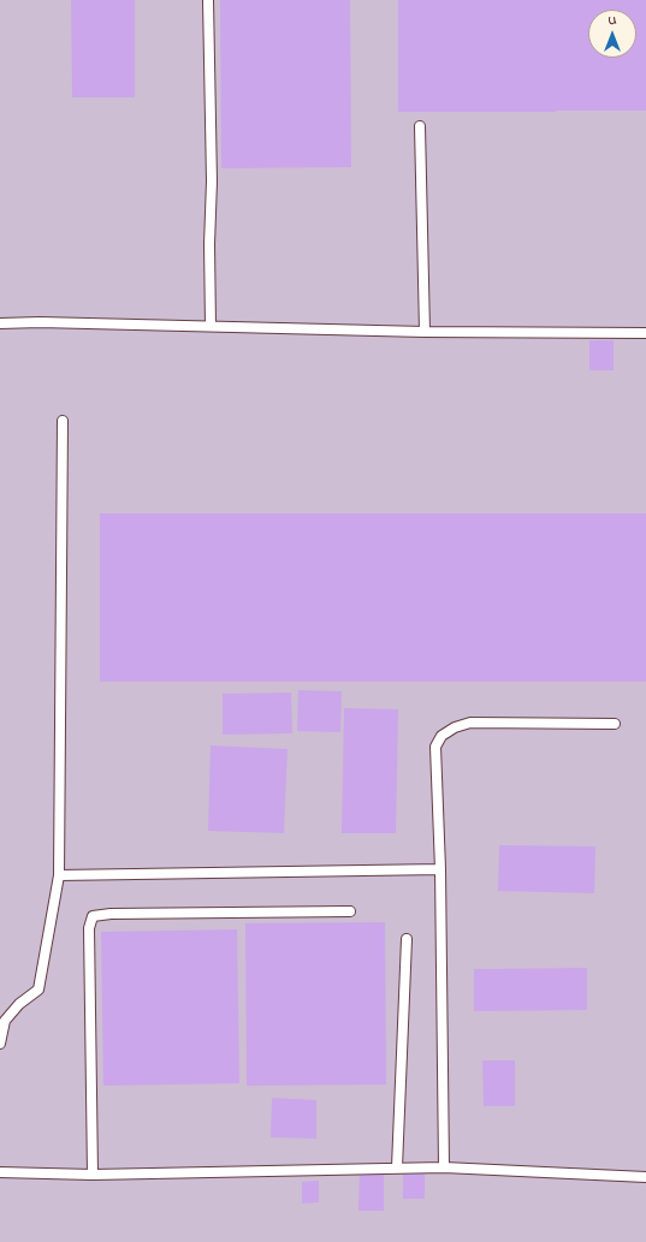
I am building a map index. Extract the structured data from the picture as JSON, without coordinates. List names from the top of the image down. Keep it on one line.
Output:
{"north":"top"}
